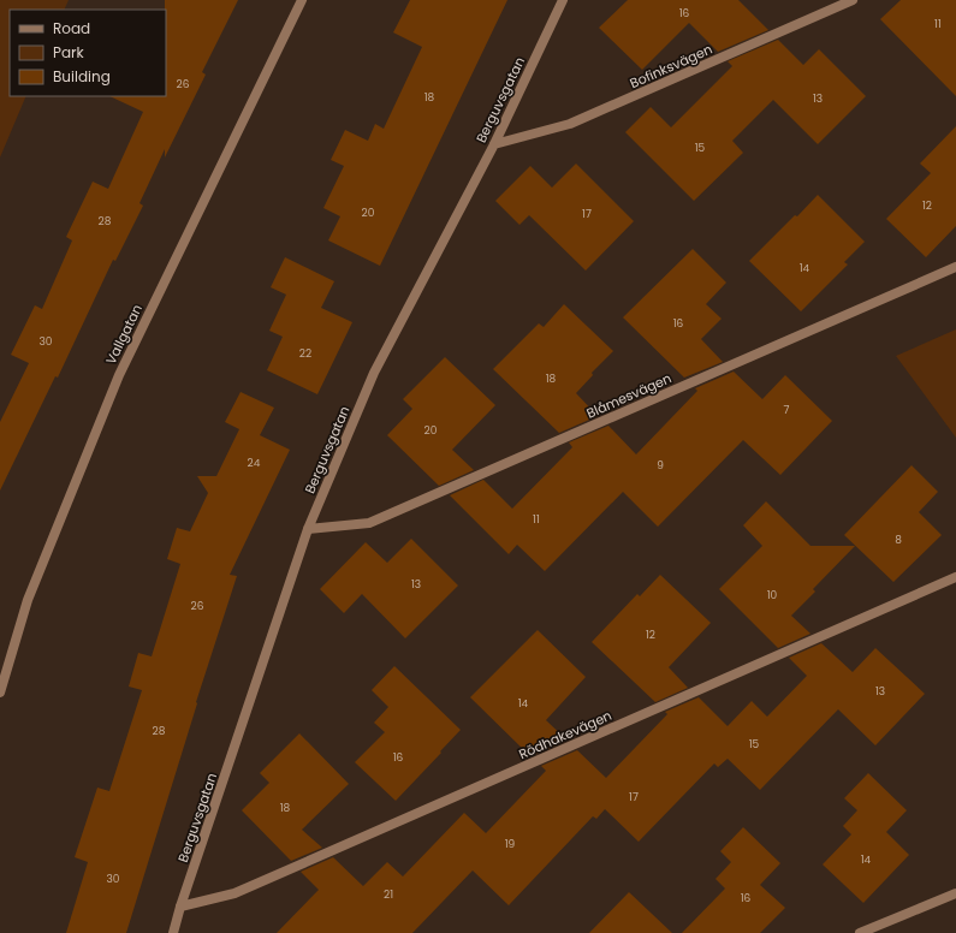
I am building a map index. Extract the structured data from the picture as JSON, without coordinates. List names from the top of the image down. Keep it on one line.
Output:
{"streets":{"street":["Bofinksvägen","Berguvsgatan","Vallgatan","Blåmesvägen","Rödhakevägen"]},"crossings":[["Bofinksvägen","Berguvsgatan"],["Berguvsgatan","Blåmesvägen"],["Berguvsgatan","Rödhakevägen"]],"house_numbers":["16","11","26","18","13","15","12","20","17","28","14","16","30","22","18","7","20","24","9","11","8","13","10","26","12","13","14","28","15","16","17","18","19","14","30","21","16"],"legend":["Road","Park","Building"]}
